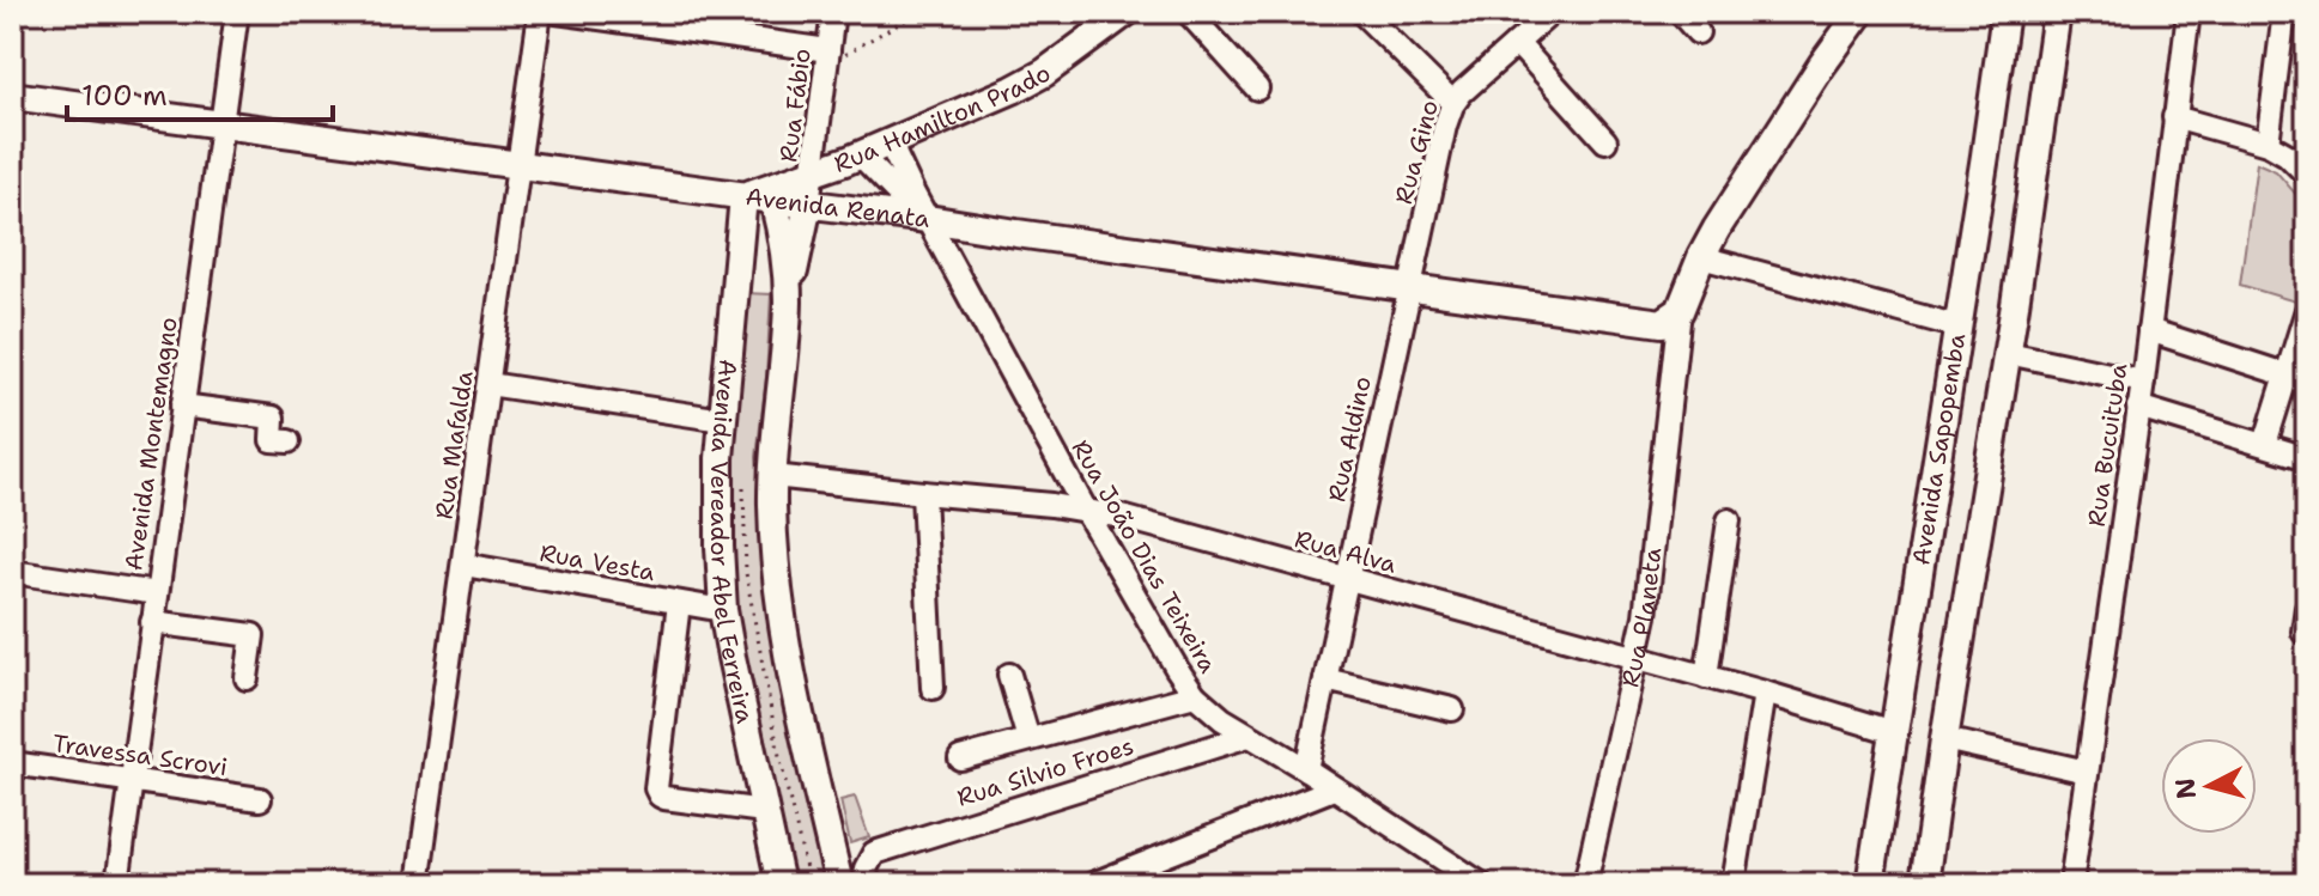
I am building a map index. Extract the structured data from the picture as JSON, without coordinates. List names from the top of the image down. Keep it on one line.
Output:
{"streets":{"main road":["Rua Hamilton Prado","Avenida Renata","Avenida Sapopemba","Avenida Vereador Abel Ferreira","Rua Planeta"],"street":["Rua Fábio","Rua Gino","Rua Aldino","Avenida Montemagno","Rua Mafalda","Rua Bucuituba","Rua Alva","Rua João Dias Teixeira","Rua Vesta","Travessa Scrovi","Rua Silvio Froes"]},"crossings":[["Rua Fábio","Rua Hamilton Prado"],["Rua Fábio","Avenida Renata"],["Rua Hamilton Prado","Avenida Renata"],["Rua Hamilton Prado","Avenida Vereador Abel Ferreira"],["Rua Hamilton Prado","Rua João Dias Teixeira"],["Rua Gino","Avenida Renata"],["Rua Gino","Rua Aldino"],["Avenida Renata","Rua Aldino"],["Avenida Renata","Avenida Montemagno"],["Avenida Renata","Rua Mafalda"],["Avenida Renata","Avenida Vereador Abel Ferreira"],["Avenida Renata","Rua João Dias Teixeira"],["Avenida Renata","Rua Planeta"],["Rua Aldino","Rua Alva"],["Rua Aldino","Rua João Dias Teixeira"],["Avenida Montemagno","Travessa Scrovi"],["Rua Mafalda","Rua Vesta"],["Avenida Sapopemba","Rua Alva"],["Avenida Vereador Abel Ferreira","Rua Alva"],["Avenida Vereador Abel Ferreira","Rua Vesta"],["Rua Alva","Rua João Dias Teixeira"],["Rua Alva","Rua Planeta"],["Rua João Dias Teixeira","Rua Silvio Froes"]],"scale_bar":"100 m","north":"left"}
